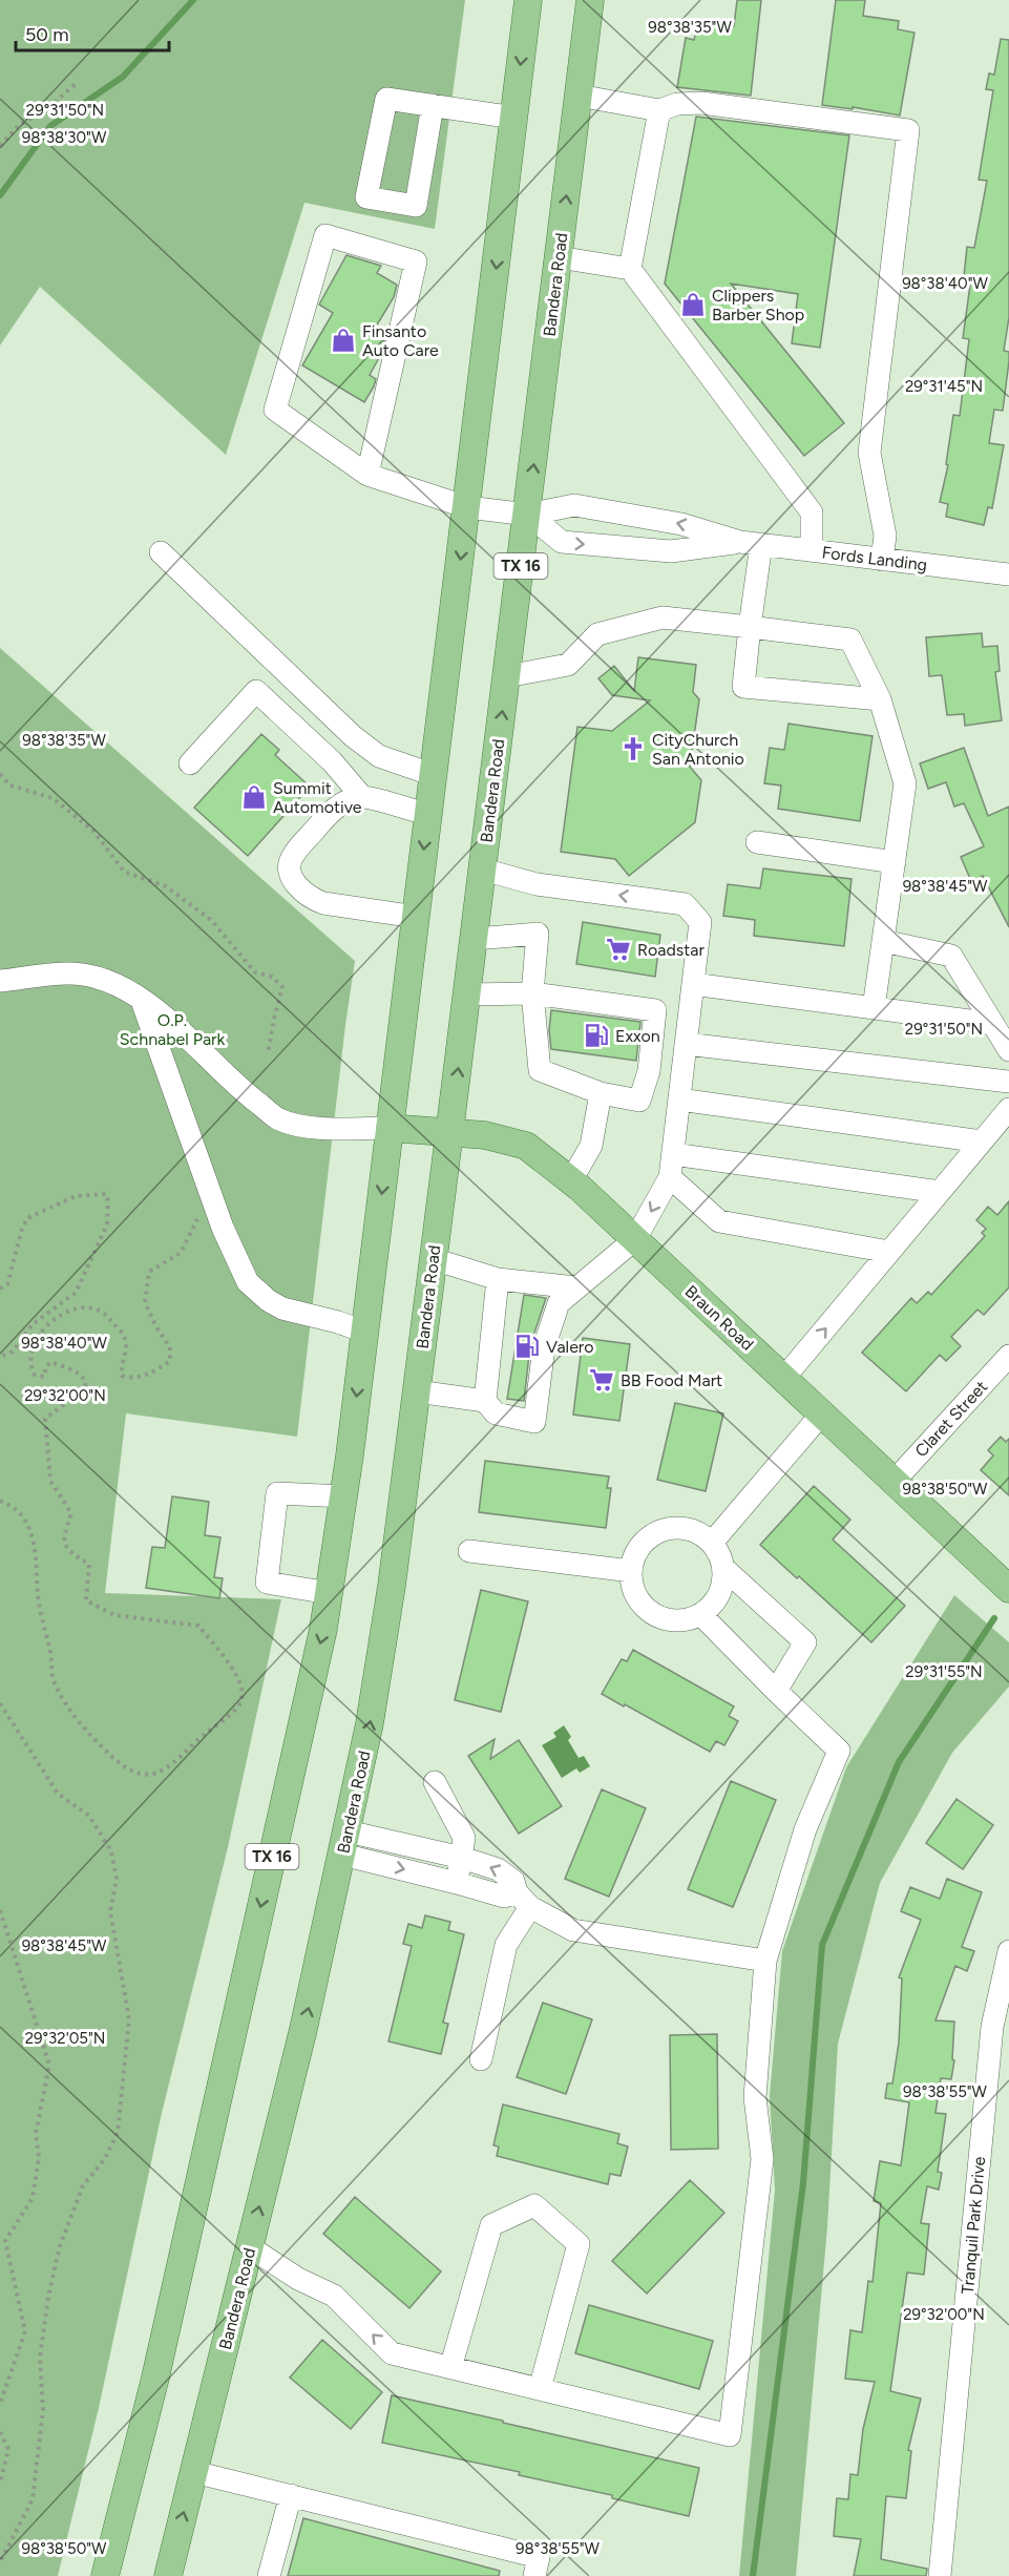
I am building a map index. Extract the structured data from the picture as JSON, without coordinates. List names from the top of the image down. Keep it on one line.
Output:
{"streets":{"main road":["Bandera Road","TX 16","Braun Road"],"street":["Fords Landing","Claret Street","Tranquil Park Drive"]},"crossings":[["Bandera Road","Fords Landing"],["Bandera Road","Braun Road"],["Fords Landing","TX 16"],["TX 16","Braun Road"],["Braun Road","Claret Street"]],"parks":["O.P. Schnabel Park"],"places":{"shop":["Clippers Barber Shop","Finsanto Auto Care","Summit Automotive"],"church":["CityChurch San Antonio"],"supermarket":["Roadstar","BB Food Mart"],"fuel station":["Exxon","Valero"]},"scale_bar":"50 m","coordinates":["98°38'35\"W","29°31'50\"N","98°38'30\"W","98°38'40\"W","29°31'45\"N","98°38'45\"W","29°32'00\"N","98°38'50\"W","29°31'55\"N","29°32'05\"N","98°38'55\"W"]}
